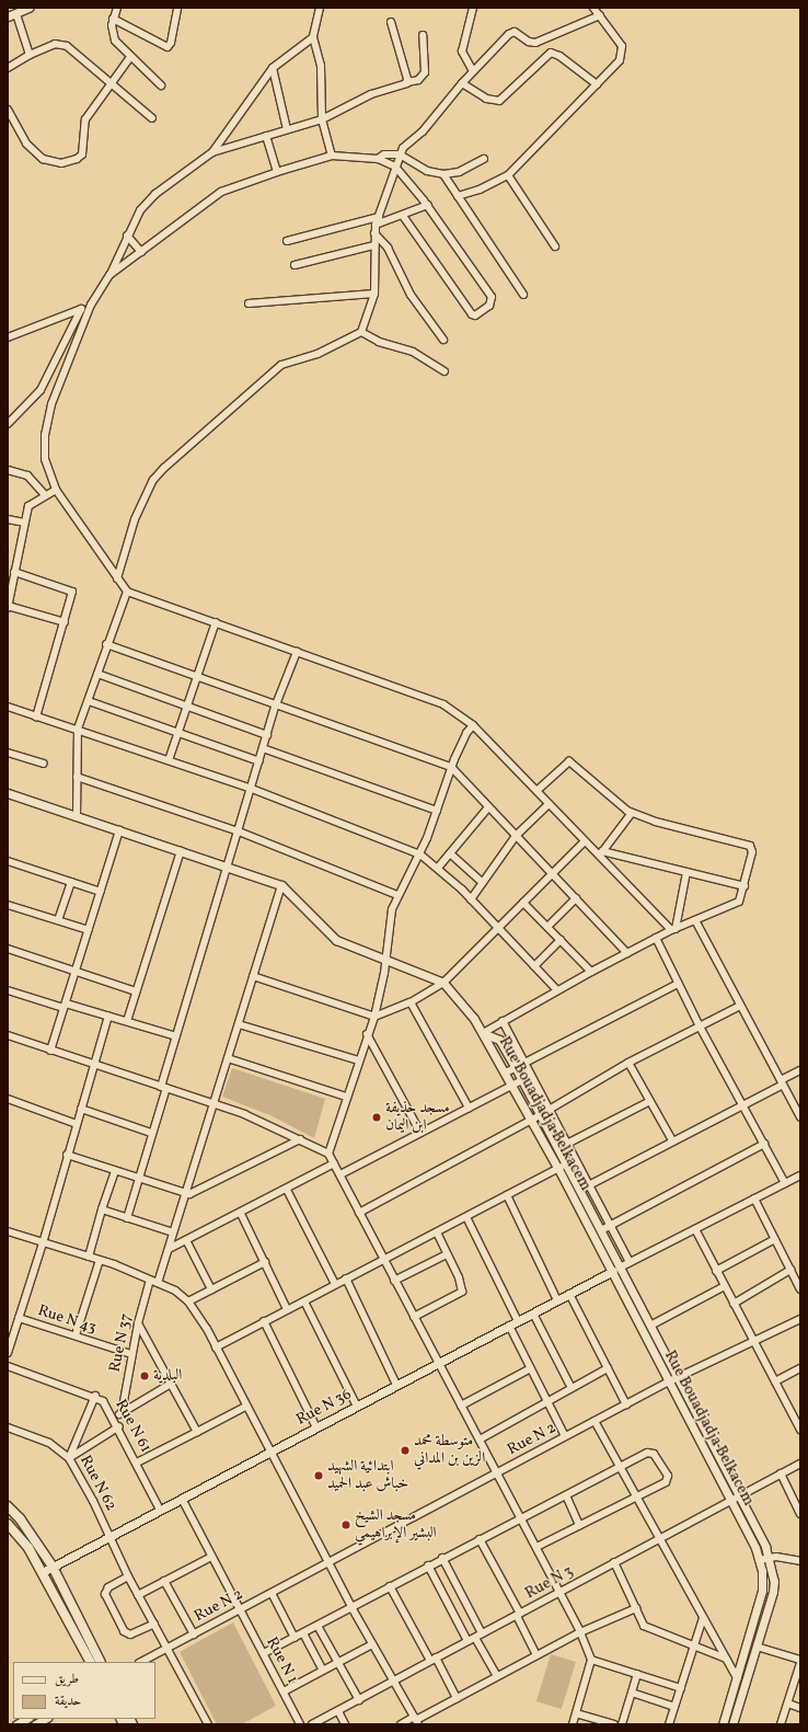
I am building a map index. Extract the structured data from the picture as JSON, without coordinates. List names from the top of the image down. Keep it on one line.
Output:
{"streets":{"street":["Rue Bouadjadja Belkacem","Rue N 43","Rue N 37","Rue N 36","Rue N 61","Rue N 2","Rue N 62","Rue N 3","Rue N 1"]},"crossings":[["Rue Bouadjadja Belkacem","Rue N 36"],["Rue Bouadjadja Belkacem","Rue N 2"],["Rue Bouadjadja Belkacem","Rue N 3"],["Rue N 43","Rue N 37"],["Rue N 36","Rue N 61"],["Rue N 36","Rue N 62"],["Rue N 36","Rue N 1"],["Rue N 2","Rue N 62"],["Rue N 2","Rue N 1"]],"places":["مسجد حذيفة ابن اليمان","البلدية","متوسطة محمد الزين بن المداني","ابتدائية الشهيد خباش عبد الحميد","مسجد الشيخ البشير الإبراهيمي"],"legend":["طريق","حديقة"]}
